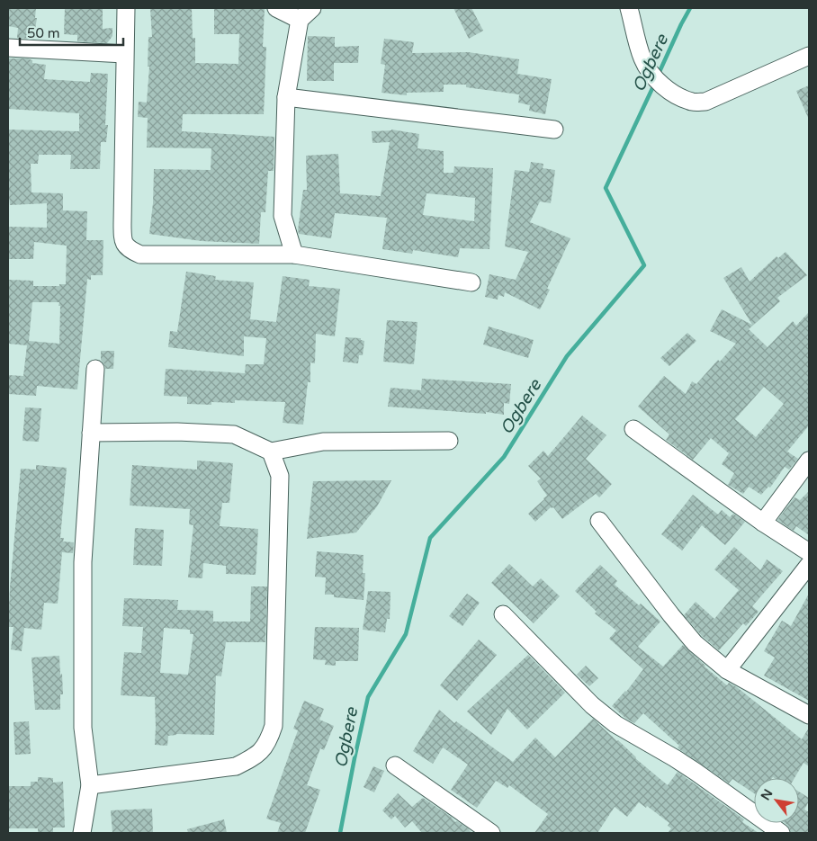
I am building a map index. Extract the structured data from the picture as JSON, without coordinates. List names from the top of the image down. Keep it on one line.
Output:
{"water":["Ogbere"],"scale_bar":"50 m","north":"top left"}
